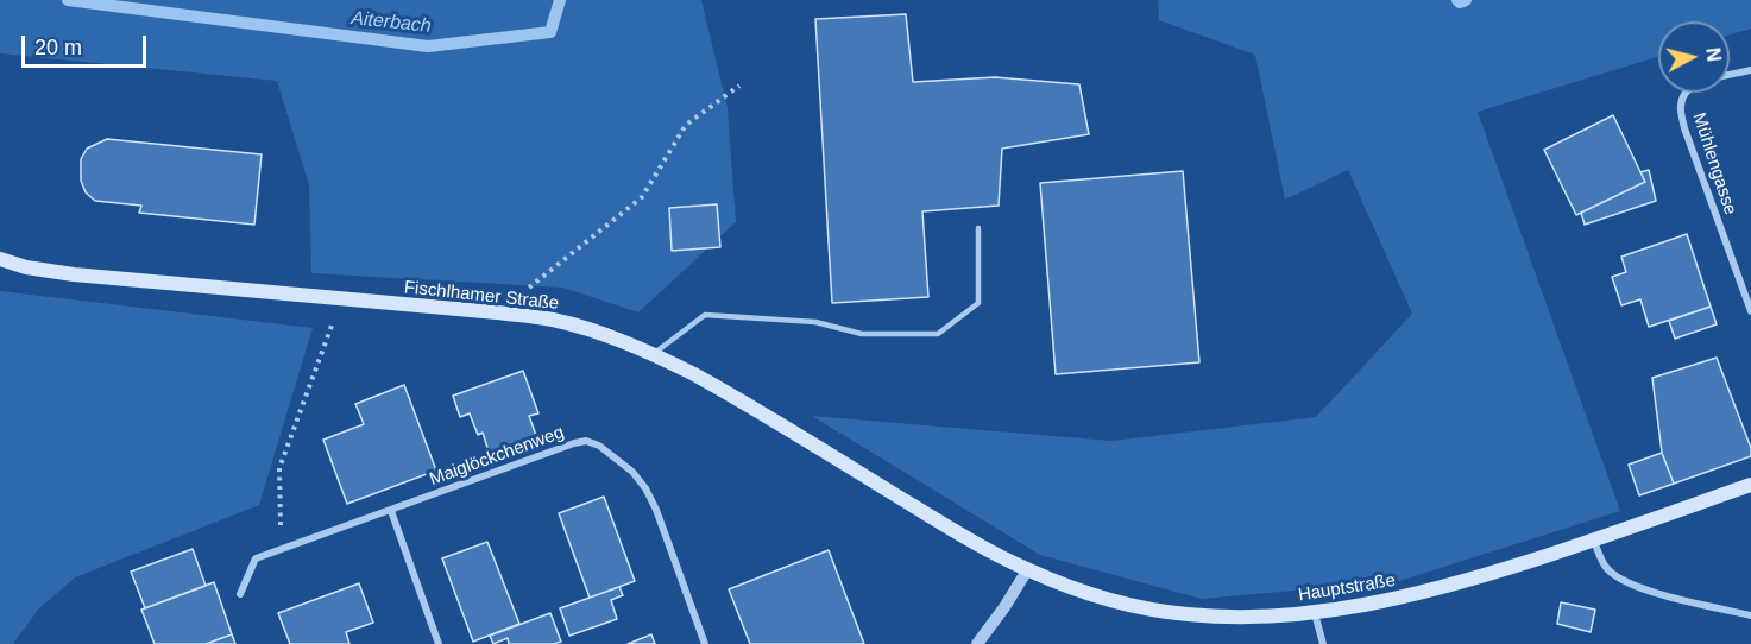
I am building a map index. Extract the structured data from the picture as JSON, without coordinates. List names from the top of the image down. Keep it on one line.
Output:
{"streets":{"main road":["Fischlhamer Straße","Hauptstraße"],"street":["Mühlengasse","Maiglöckchenweg"]},"crossings":[["Fischlhamer Straße","Hauptstraße"]],"water":["Aiterbach"],"scale_bar":"20 m","north":"right"}
